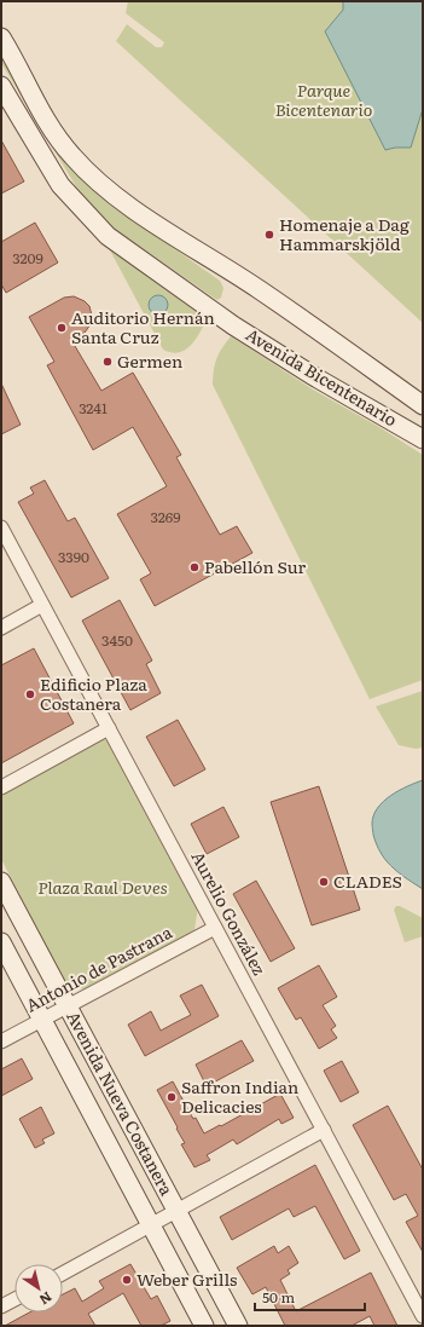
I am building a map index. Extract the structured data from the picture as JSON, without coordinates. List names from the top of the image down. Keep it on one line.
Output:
{"streets":{"main road":["Avenida Bicentenario","Avenida Nueva Costanera"],"street":["Aurelio González","Antonio de Pastrana"]},"crossings":[["Aurelio González","Antonio de Pastrana"],["Antonio de Pastrana","Avenida Nueva Costanera"]],"parks":["Parque Bicentenario","Plaza Raul Deves"],"places":["Homenaje a Dag Hammarskjöld","Auditorio Hernán Santa Cruz","Germen","Pabellón Sur","Edificio Plaza Costanera","CLADES","Saffron Indian Delicacies","Weber Grills"],"house_numbers":["3209","3241","3269","3390","3450"],"scale_bar":"50 m","north":"bottom right"}
